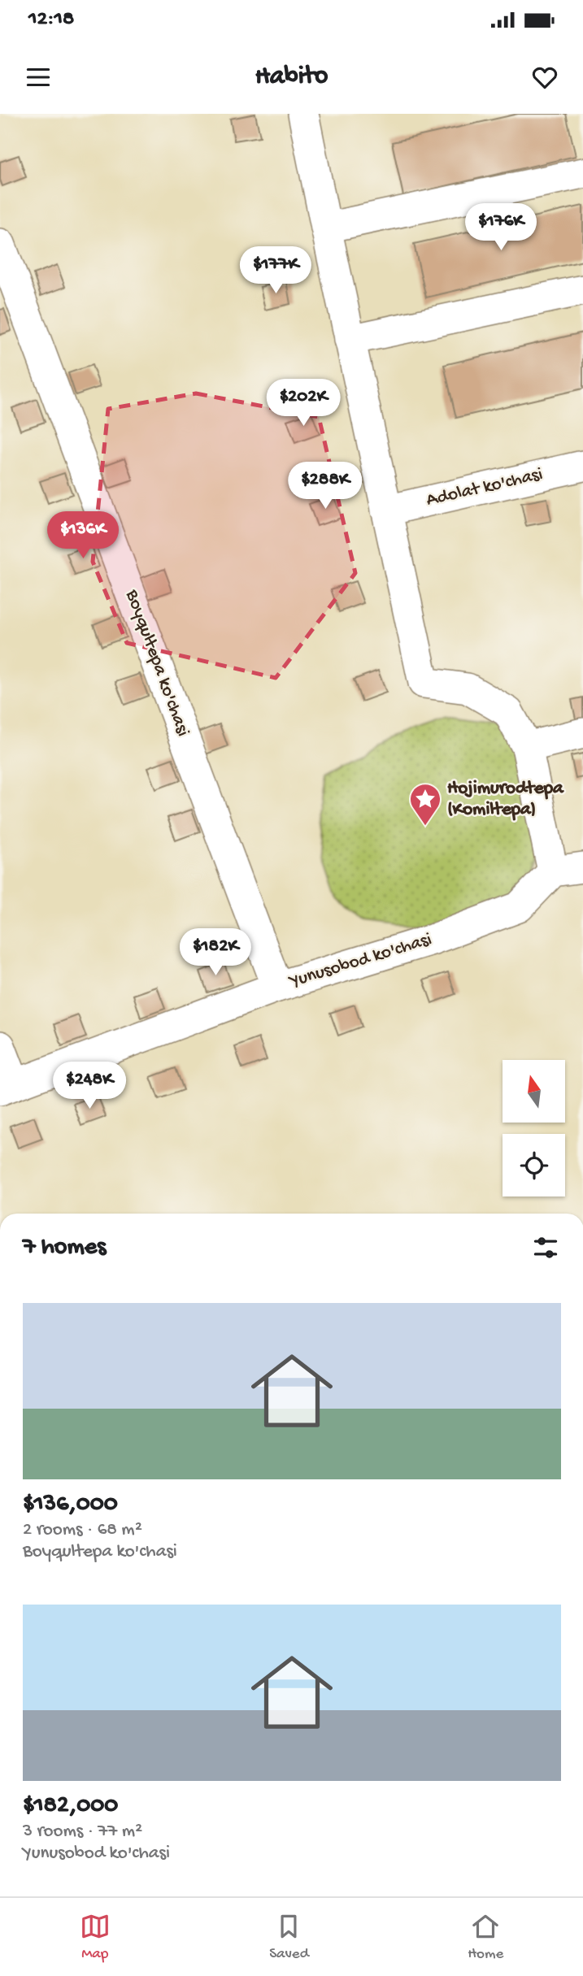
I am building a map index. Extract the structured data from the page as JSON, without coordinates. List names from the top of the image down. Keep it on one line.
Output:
{"streets":{"street":["Adolat ko'chasi","Boyqultepa ko'chasi","Yunusobod ko'chasi"]},"crossings":[["Boyqultepa ko'chasi","Yunusobod ko'chasi"]],"places":{"place":["Hojimurodtepa (Komiltepa)"]},"north":"top","page":{"status":"12:18","header":"Habito","price":["$176K","$177K","$202K","$288K","$136K","$182K","$248K"],"heading":"7 homes","list":[{"name":"$136,000","note":"2 rooms · 68 m² · Boyqultepa ko'chasi"},{"name":"$182,000","note":"3 rooms · 77 m² · Yunusobod ko'chasi"}],"tabs":["Map","Saved","Home"]}}
